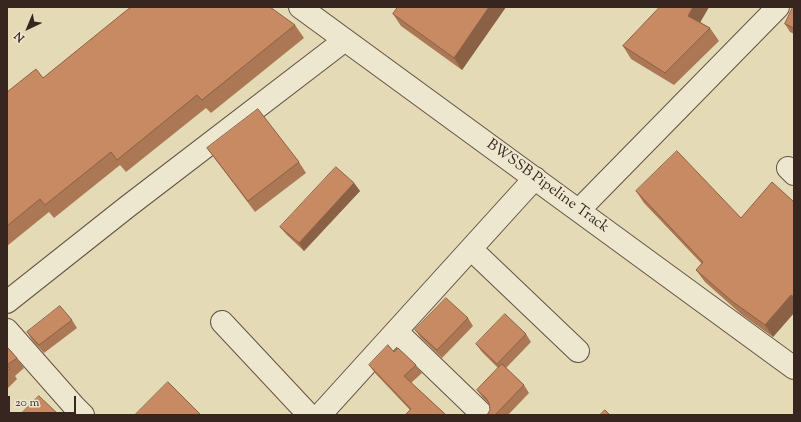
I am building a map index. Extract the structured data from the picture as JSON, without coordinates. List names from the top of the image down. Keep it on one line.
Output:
{"streets":{"street":["BWSSB Pipeline Track"]},"scale_bar":"20 m","north":"bottom left"}
